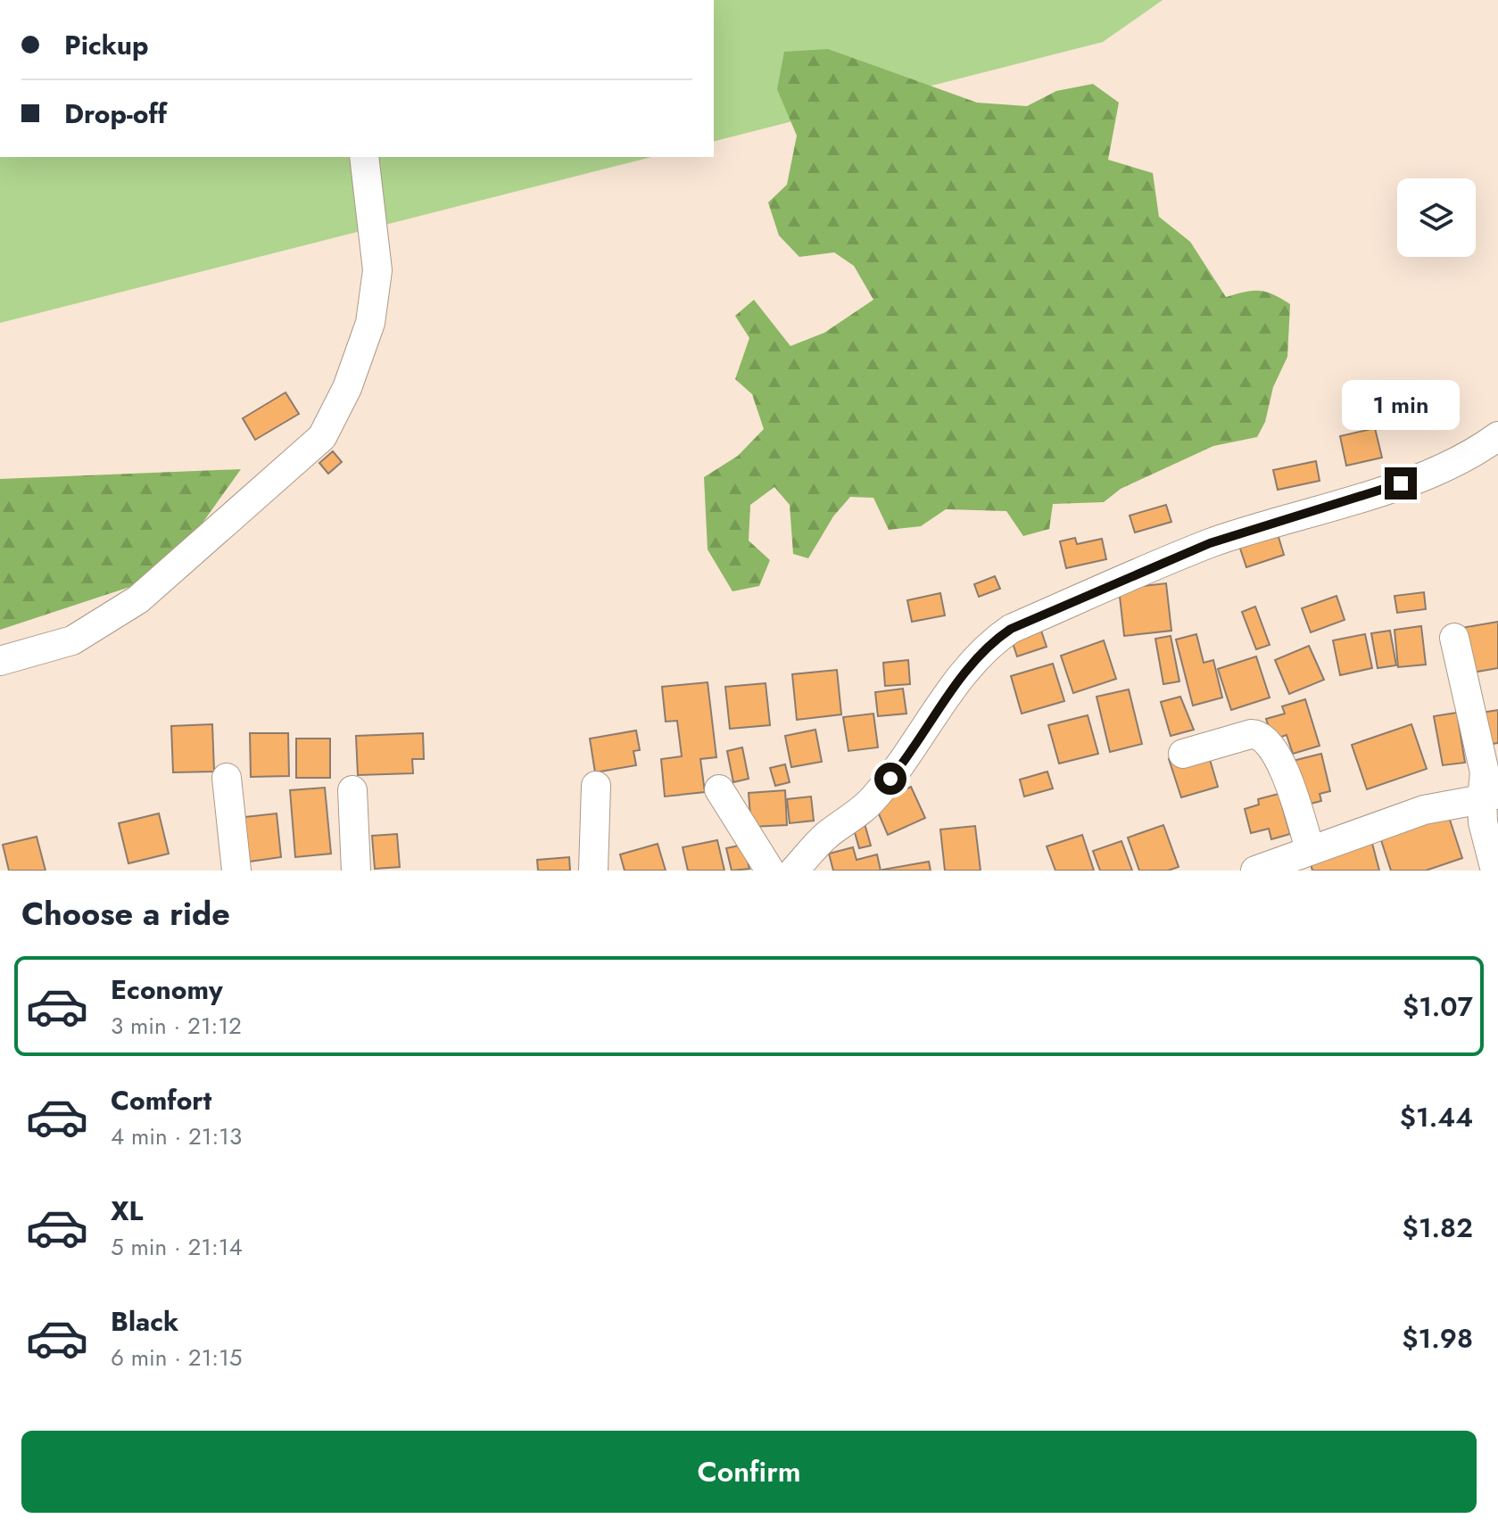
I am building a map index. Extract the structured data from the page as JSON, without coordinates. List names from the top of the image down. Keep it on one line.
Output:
{"page":{"banner":["Pickup","Drop-off"],"bubble":"1 min","heading":"Choose a ride","list":[{"name":"Economy","note":"3 min · 21:12","value":"$1.07"},{"name":"Comfort","note":"4 min · 21:13","value":"$1.44"},{"name":"XL","note":"5 min · 21:14","value":"$1.82"},{"name":"Black","note":"6 min · 21:15","value":"$1.98"}],"buttons":"Confirm"}}
